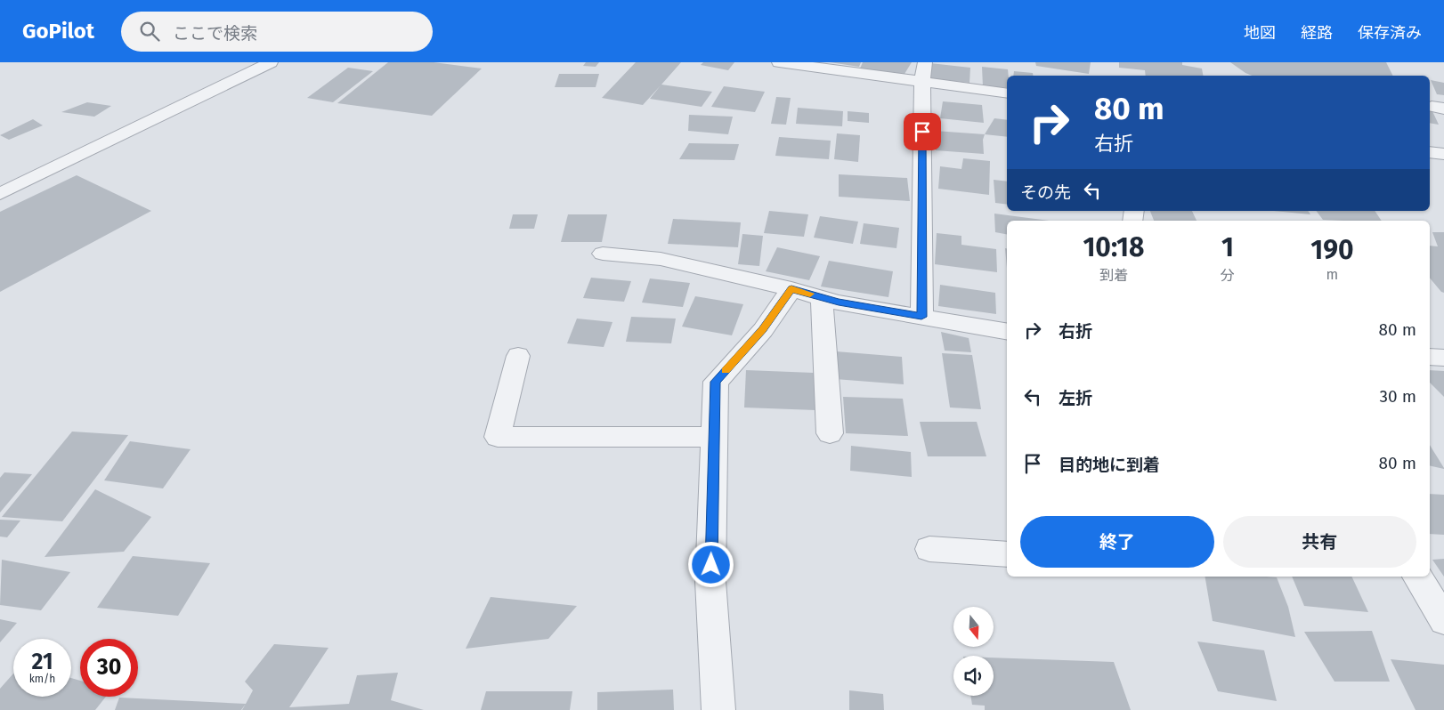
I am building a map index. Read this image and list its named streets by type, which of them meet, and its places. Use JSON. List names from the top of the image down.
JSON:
{
  "north": "bottom",
  "page": {
    "header": "GoPilot",
    "search": "ここで検索",
    "nav": ["地図", "経路", "保存済み"],
    "turn": ["80 m", "右折"],
    "then": "その先",
    "eta": [
      "10:18",
      "到着",
      "1",
      "分",
      "190",
      "m"
    ],
    "list": [
      {
        "name": "右折",
        "value": "80 m"
      },
      {
        "name": "左折",
        "value": "30 m"
      },
      {
        "name": "目的地に到着",
        "value": "80 m"
      }
    ],
    "buttons": ["終了", "共有"],
    "speed": "21 km/h",
    "limit": "30"
  }
}
